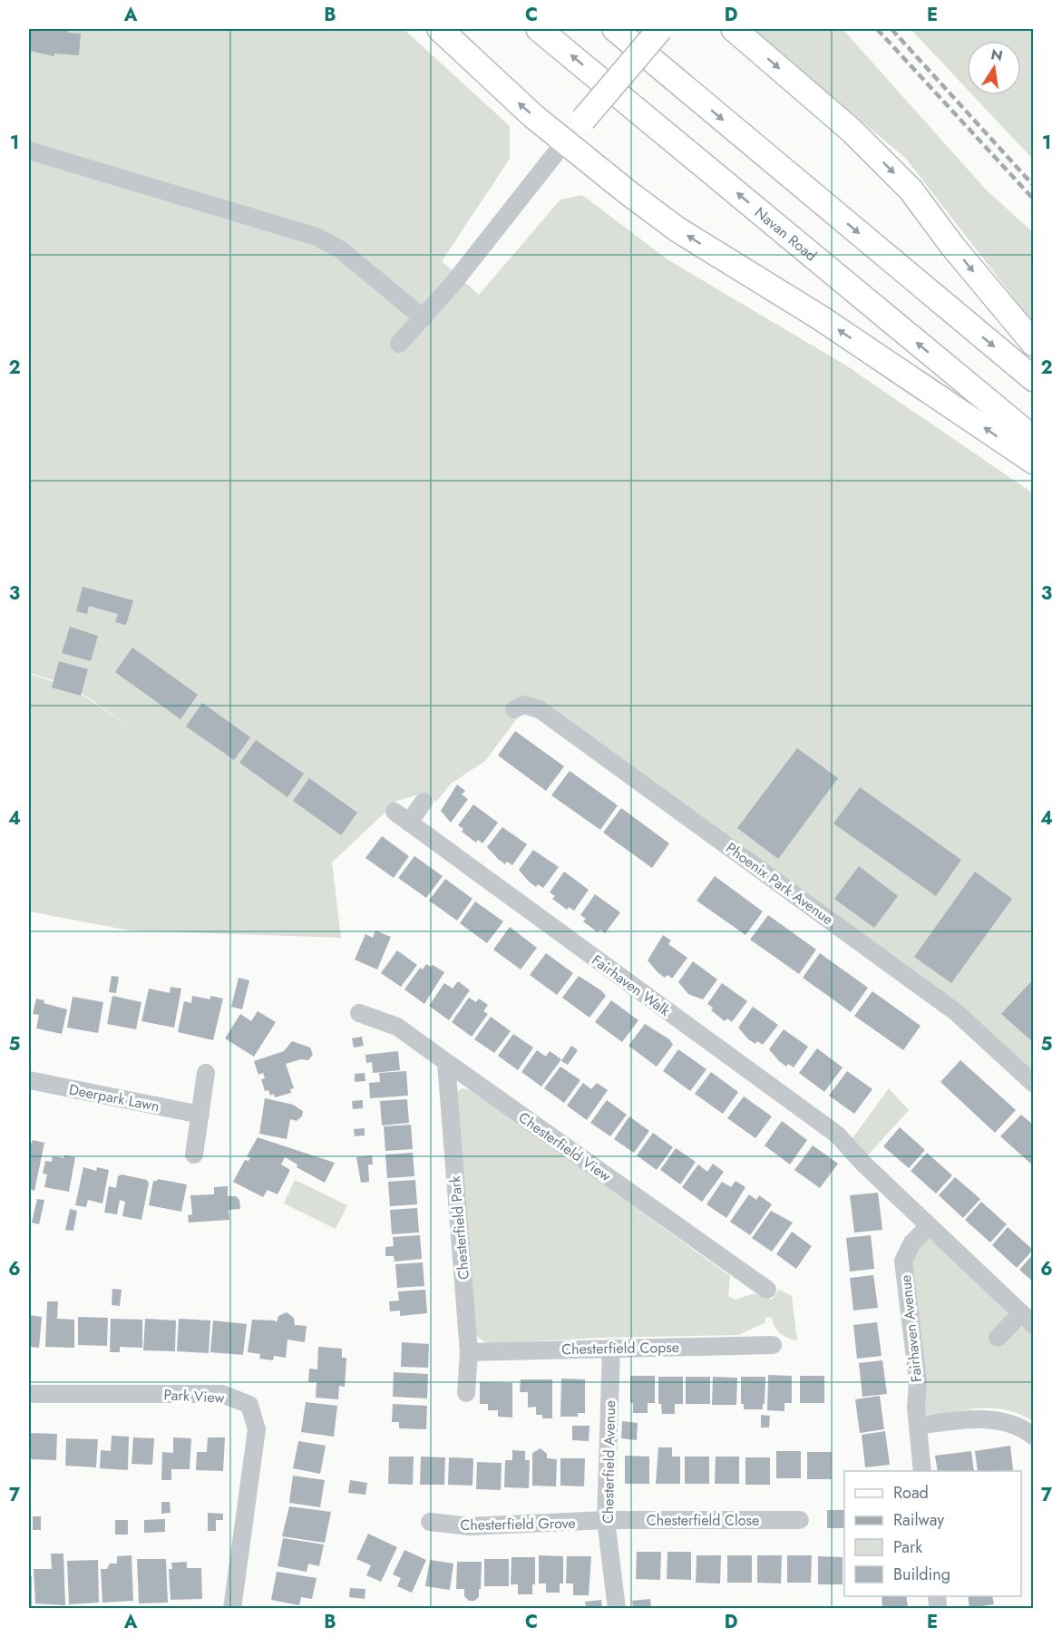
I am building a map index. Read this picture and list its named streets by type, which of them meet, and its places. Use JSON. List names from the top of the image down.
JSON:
{
  "streets": {
    "main road": ["Navan Road"],
    "street": [
      "Phoenix Park Avenue",
      "Fairhaven Walk",
      "Deerpark Lawn",
      "Chesterfield View",
      "Chesterfield Park",
      "Fairhaven Avenue",
      "Chesterfield Copse",
      "Park View",
      "Chesterfield Avenue",
      "Chesterfield Close",
      "Chesterfield Grove"
    ]
  },
  "crossings": [
    ["Fairhaven Walk", "Fairhaven Avenue"],
    ["Chesterfield View", "Chesterfield Park"],
    ["Chesterfield Park", "Chesterfield Copse"],
    ["Chesterfield Copse", "Chesterfield Avenue"],
    ["Chesterfield Avenue", "Chesterfield Close"],
    ["Chesterfield Avenue", "Chesterfield Grove"],
    ["Chesterfield Close", "Chesterfield Grove"]
  ],
  "legend": [
    "Road",
    "Railway",
    "Park",
    "Building"
  ],
  "north": "top",
  "grid": {
    "columns": [
      "A",
      "B",
      "C",
      "D",
      "E"
    ],
    "rows": [
      "1",
      "2",
      "3",
      "4",
      "5",
      "6",
      "7"
    ]
  }
}
